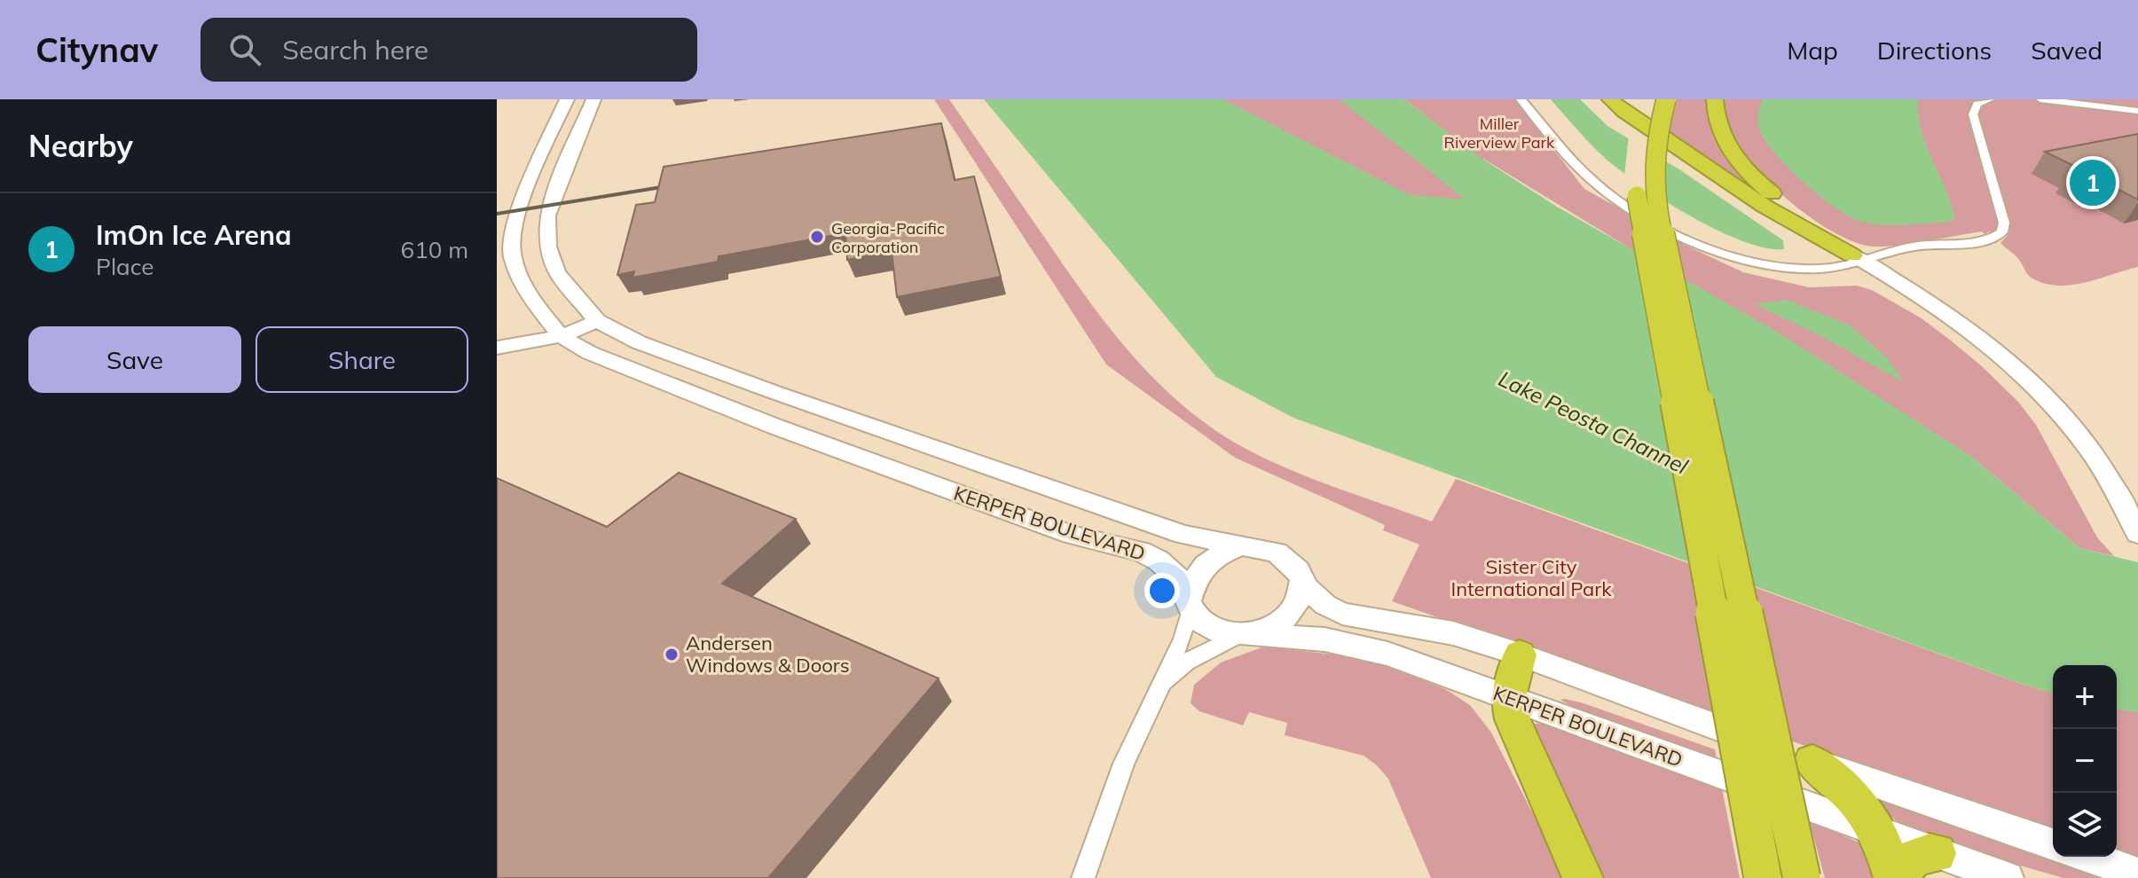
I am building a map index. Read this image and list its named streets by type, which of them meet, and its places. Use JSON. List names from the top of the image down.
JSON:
{
  "streets": {
    "main road": ["KERPER BOULEVARD"]
  },
  "water": ["Lake Peosta Channel"],
  "parks": ["Miller Riverview Park", "Sister City International Park"],
  "places": ["Georgia-Pacific Corporation", "Andersen Windows & Doors"],
  "page": {
    "header": "Citynav",
    "search": "Search here",
    "nav": ["Map", "Directions", "Saved"],
    "heading": "Nearby",
    "pins": "1",
    "list": [
      {
        "mark": "1",
        "name": "ImOn Ice Arena",
        "note": "Place",
        "value": "610 m"
      }
    ],
    "buttons": ["Save", "Share"],
    "map_buttons": ["+", "−"]
  }
}
